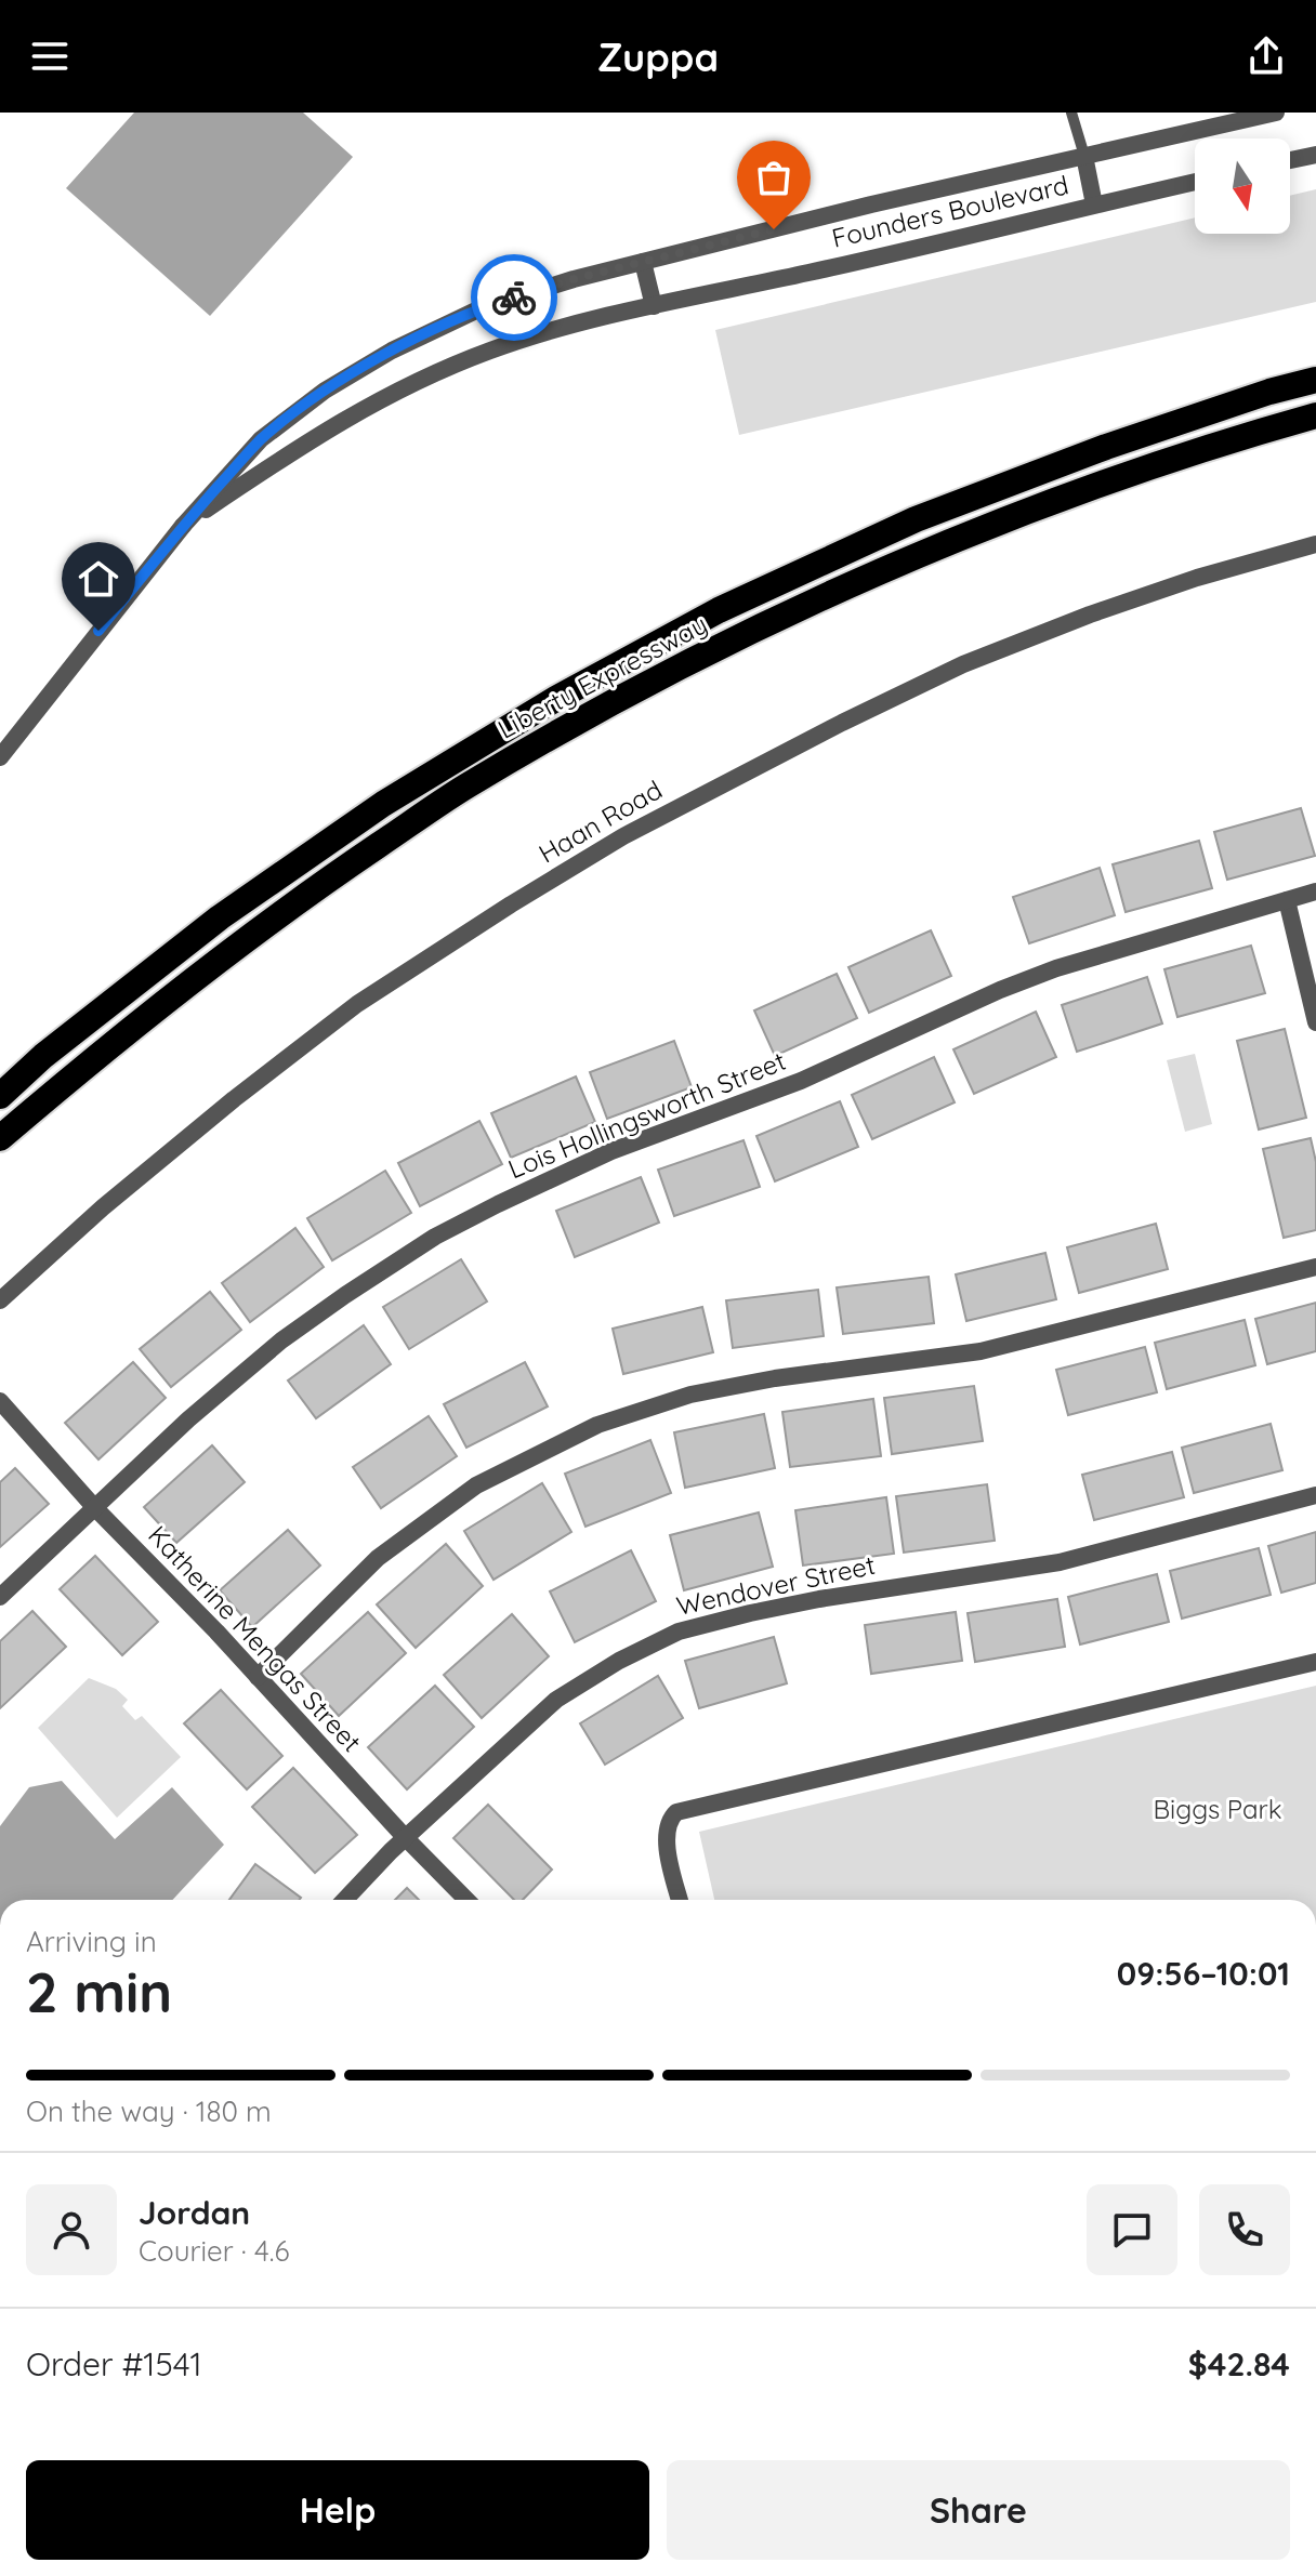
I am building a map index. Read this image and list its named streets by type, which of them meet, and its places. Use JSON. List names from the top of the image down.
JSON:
{
  "streets": {
    "highway": ["Liberty Expressway"],
    "street": [
      "Founders Boulevard",
      "Haan Road",
      "Lois Hollingsworth Street",
      "Wendover Street",
      "Katherine Mengas Street"
    ]
  },
  "crossings": [
    ["Lois Hollingsworth Street", "Katherine Mengas Street"],
    ["Wendover Street", "Katherine Mengas Street"]
  ],
  "parks": ["Biggs Park"],
  "north": "bottom",
  "page": {
    "header": "Zuppa",
    "heading": ["2 min", "Arriving in", "09:56–10:01"],
    "panel": [
      "Jordan",
      "Courier · 4.6",
      "Order #1541",
      "$42.84"
    ],
    "bar": "On the way · 180 m",
    "buttons": ["Help", "Share"]
  }
}
